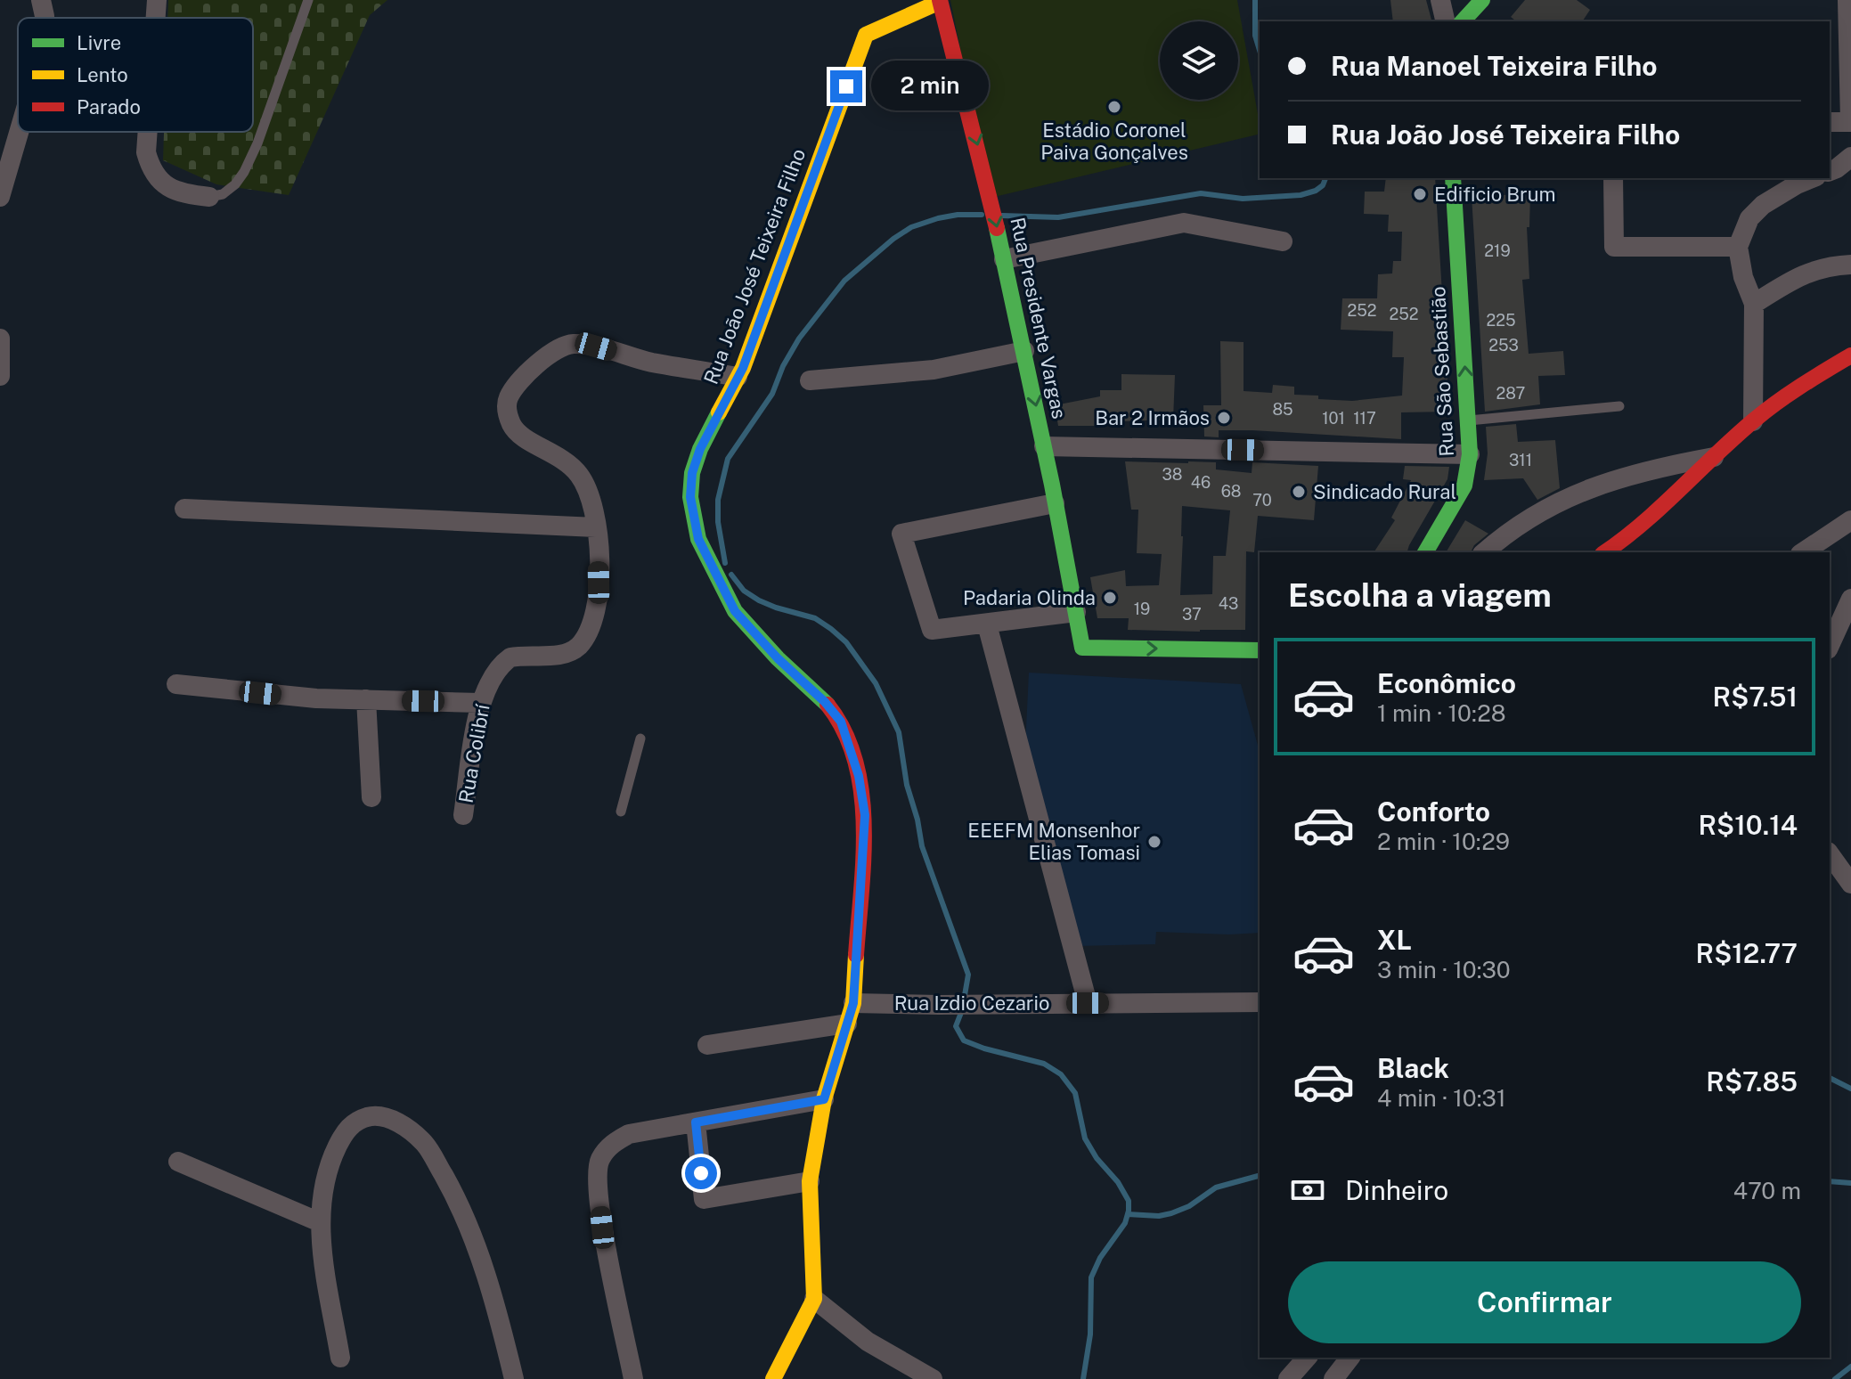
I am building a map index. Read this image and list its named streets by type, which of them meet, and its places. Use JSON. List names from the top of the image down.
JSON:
{
  "streets": {
    "main road": ["Rua João José Teixeira Filho", "Rua Presidente Vargas", "Rua São Sebastião"],
    "street": ["Rua Colibrí", "Rua Izdio Cezario"]
  },
  "crossings": [
    ["Rua João José Teixeira Filho", "Rua Presidente Vargas"],
    ["Rua João José Teixeira Filho", "Rua Izdio Cezario"]
  ],
  "one_way": ["Rua Presidente Vargas", "Rua São Sebastião"],
  "places": [
    "Estádio Coronel Paiva Gonçalves",
    "Edificio Brum",
    "Bar 2 Irmãos",
    "Sindicado Rural",
    "Padaria Olinda",
    "EEEFM Monsenhor Elias Tomasi"
  ],
  "house_numbers": [
    "219",
    "252",
    "252",
    "225",
    "253",
    "287",
    "85",
    "101",
    "117",
    "311",
    "38",
    "46",
    "68",
    "70",
    "43",
    "19",
    "37"
  ],
  "legend": ["Livre", "Lento", "Parado"],
  "page": {
    "banner": ["Rua Manoel Teixeira Filho", "Rua João José Teixeira Filho"],
    "bubble": "2 min",
    "heading": "Escolha a viagem",
    "list": [
      {
        "name": "Econômico",
        "note": "1 min · 10:28",
        "value": "R$7.51"
      },
      {
        "name": "Conforto",
        "note": "2 min · 10:29",
        "value": "R$10.14"
      },
      {
        "name": "XL",
        "note": "3 min · 10:30",
        "value": "R$12.77"
      },
      {
        "name": "Black",
        "note": "4 min · 10:31",
        "value": "R$7.85"
      }
    ],
    "pay": ["Dinheiro", "470 m"],
    "buttons": "Confirmar"
  }
}
